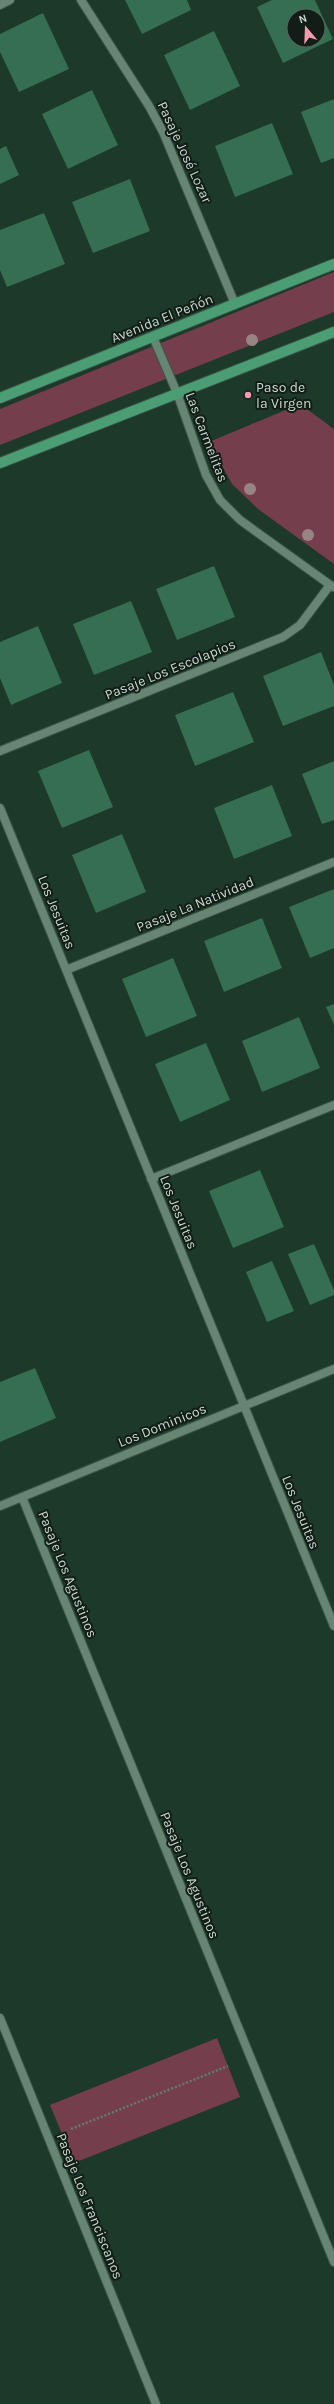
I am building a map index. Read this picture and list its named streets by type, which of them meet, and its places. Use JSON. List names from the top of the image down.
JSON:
{
  "streets": {
    "main road": ["Avenida El Peñón"],
    "street": [
      "Pasaje José Lozar",
      "Las Carmelitas",
      "Pasaje Los Escolapios",
      "Pasaje La Natividad",
      "Los Jesuitas",
      "Los Dominicos",
      "Pasaje Los Agustinos",
      "Pasaje Los Franciscanos"
    ]
  },
  "crossings": [
    ["Pasaje José Lozar", "Avenida El Peñón"],
    ["Avenida El Peñón", "Las Carmelitas"],
    ["Las Carmelitas", "Pasaje Los Escolapios"],
    ["Pasaje La Natividad", "Los Jesuitas"],
    ["Los Jesuitas", "Los Dominicos"],
    ["Los Dominicos", "Pasaje Los Agustinos"]
  ],
  "places": ["Paso de la Virgen"],
  "north": "top"
}
